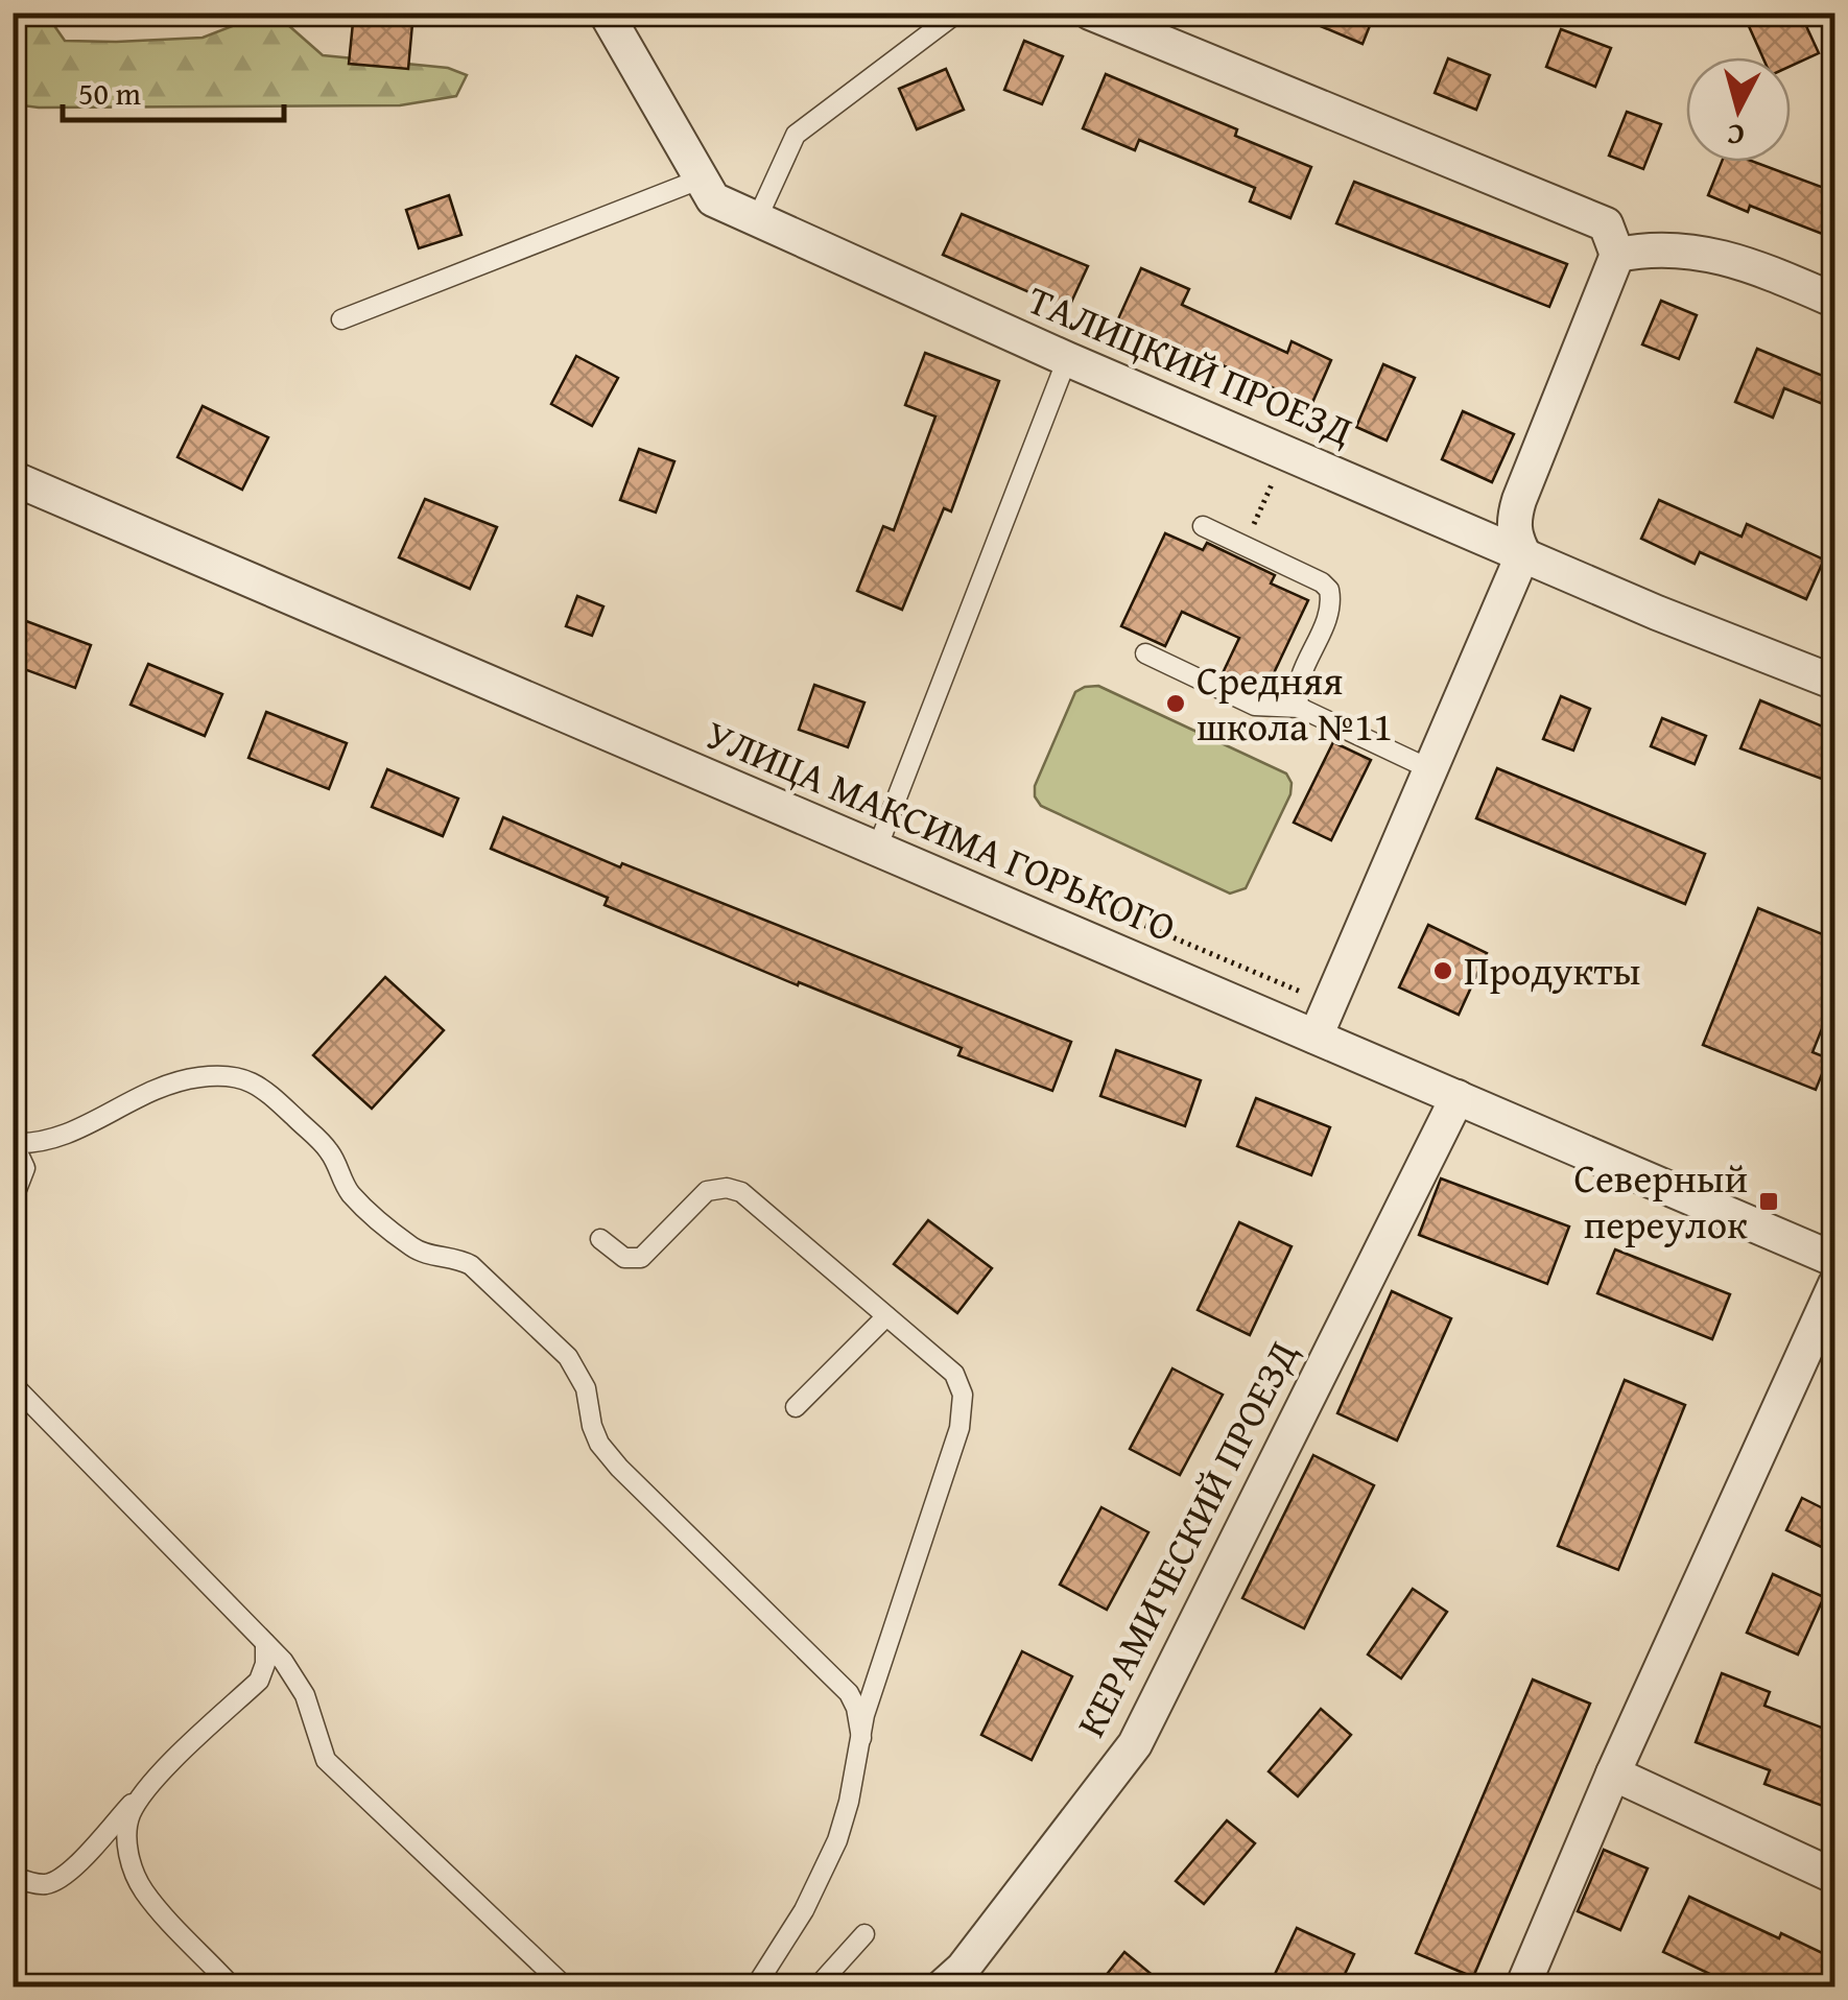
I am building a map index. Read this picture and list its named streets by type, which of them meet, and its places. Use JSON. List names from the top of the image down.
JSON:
{
  "streets": {
    "street": ["ТАЛИЦКИЙ ПРОЕЗД", "УЛИЦА МАКСИМА ГОРЬКОГО", "КЕРАМИЧЕСКИЙ ПРОЕЗД"]
  },
  "crossings": [
    ["УЛИЦА МАКСИМА ГОРЬКОГО", "КЕРАМИЧЕСКИЙ ПРОЕЗД"]
  ],
  "places": {
    "other": ["Средняя школа №11", "Продукты"],
    "transit": ["Северный переулок"]
  },
  "scale_bar": "50 m",
  "north": "bottom"
}
